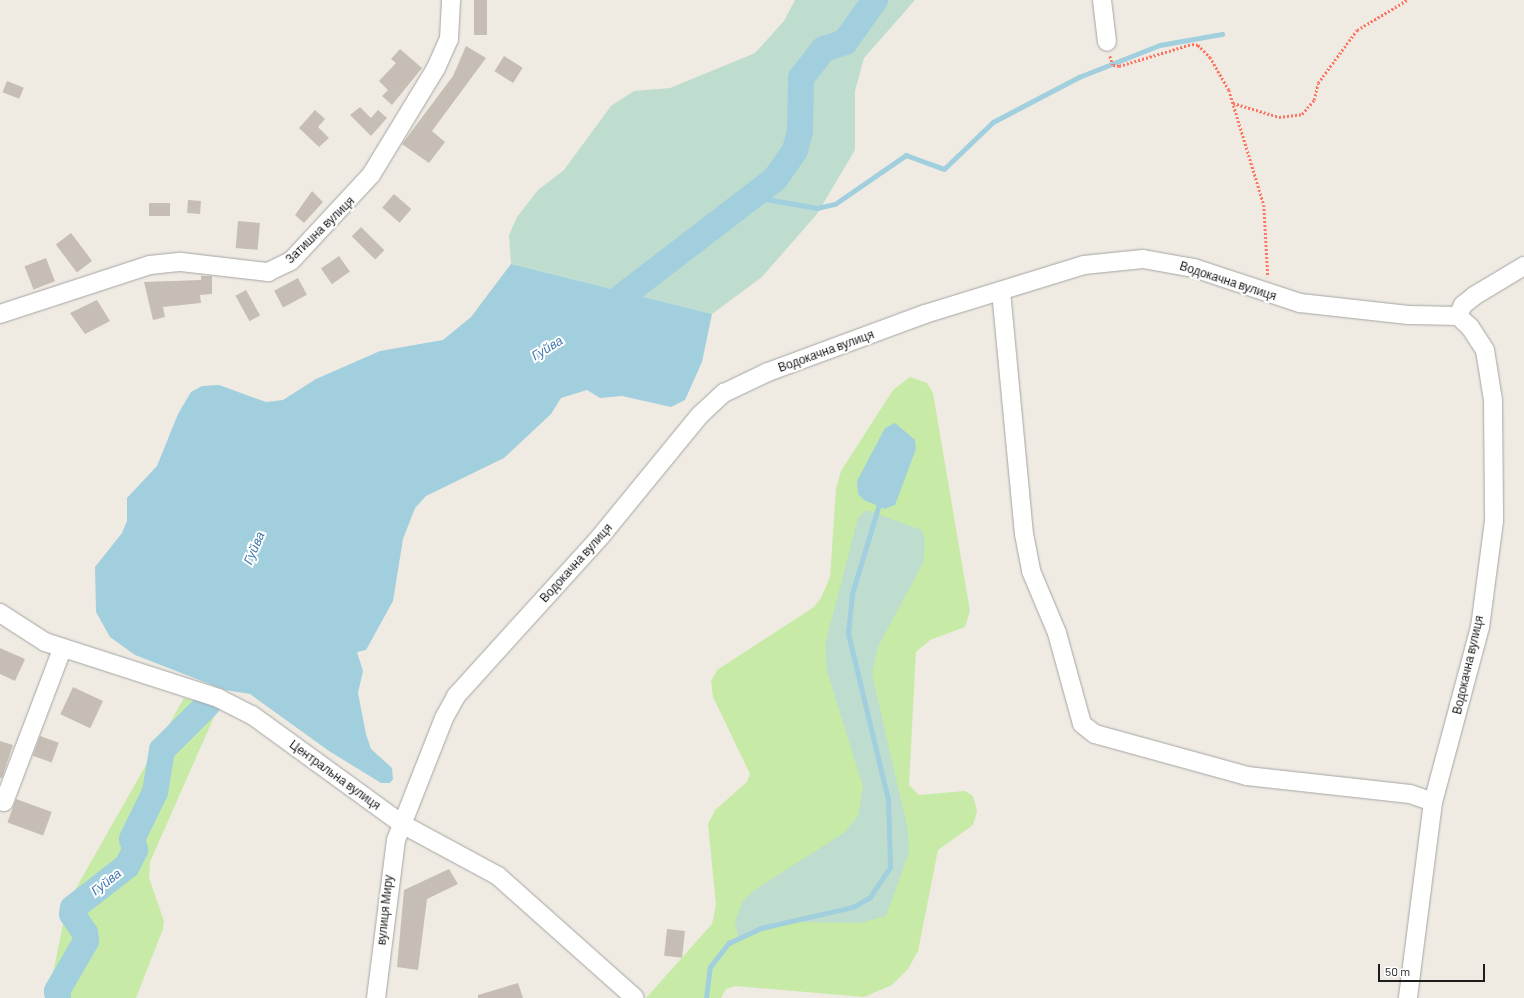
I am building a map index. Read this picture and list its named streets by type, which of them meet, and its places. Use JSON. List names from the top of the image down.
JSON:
{
  "streets": {
    "street": [
      "Затишна вулиця",
      "Водокачна вулиця",
      "Центральна вулиця",
      "вулиця Миру"
    ]
  },
  "crossings": [
    ["Водокачна вулиця", "Центральна вулиця"],
    ["Водокачна вулиця", "вулиця Миру"],
    ["Центральна вулиця", "вулиця Миру"]
  ],
  "water": ["Гуйва"],
  "scale_bar": "50 m"
}
